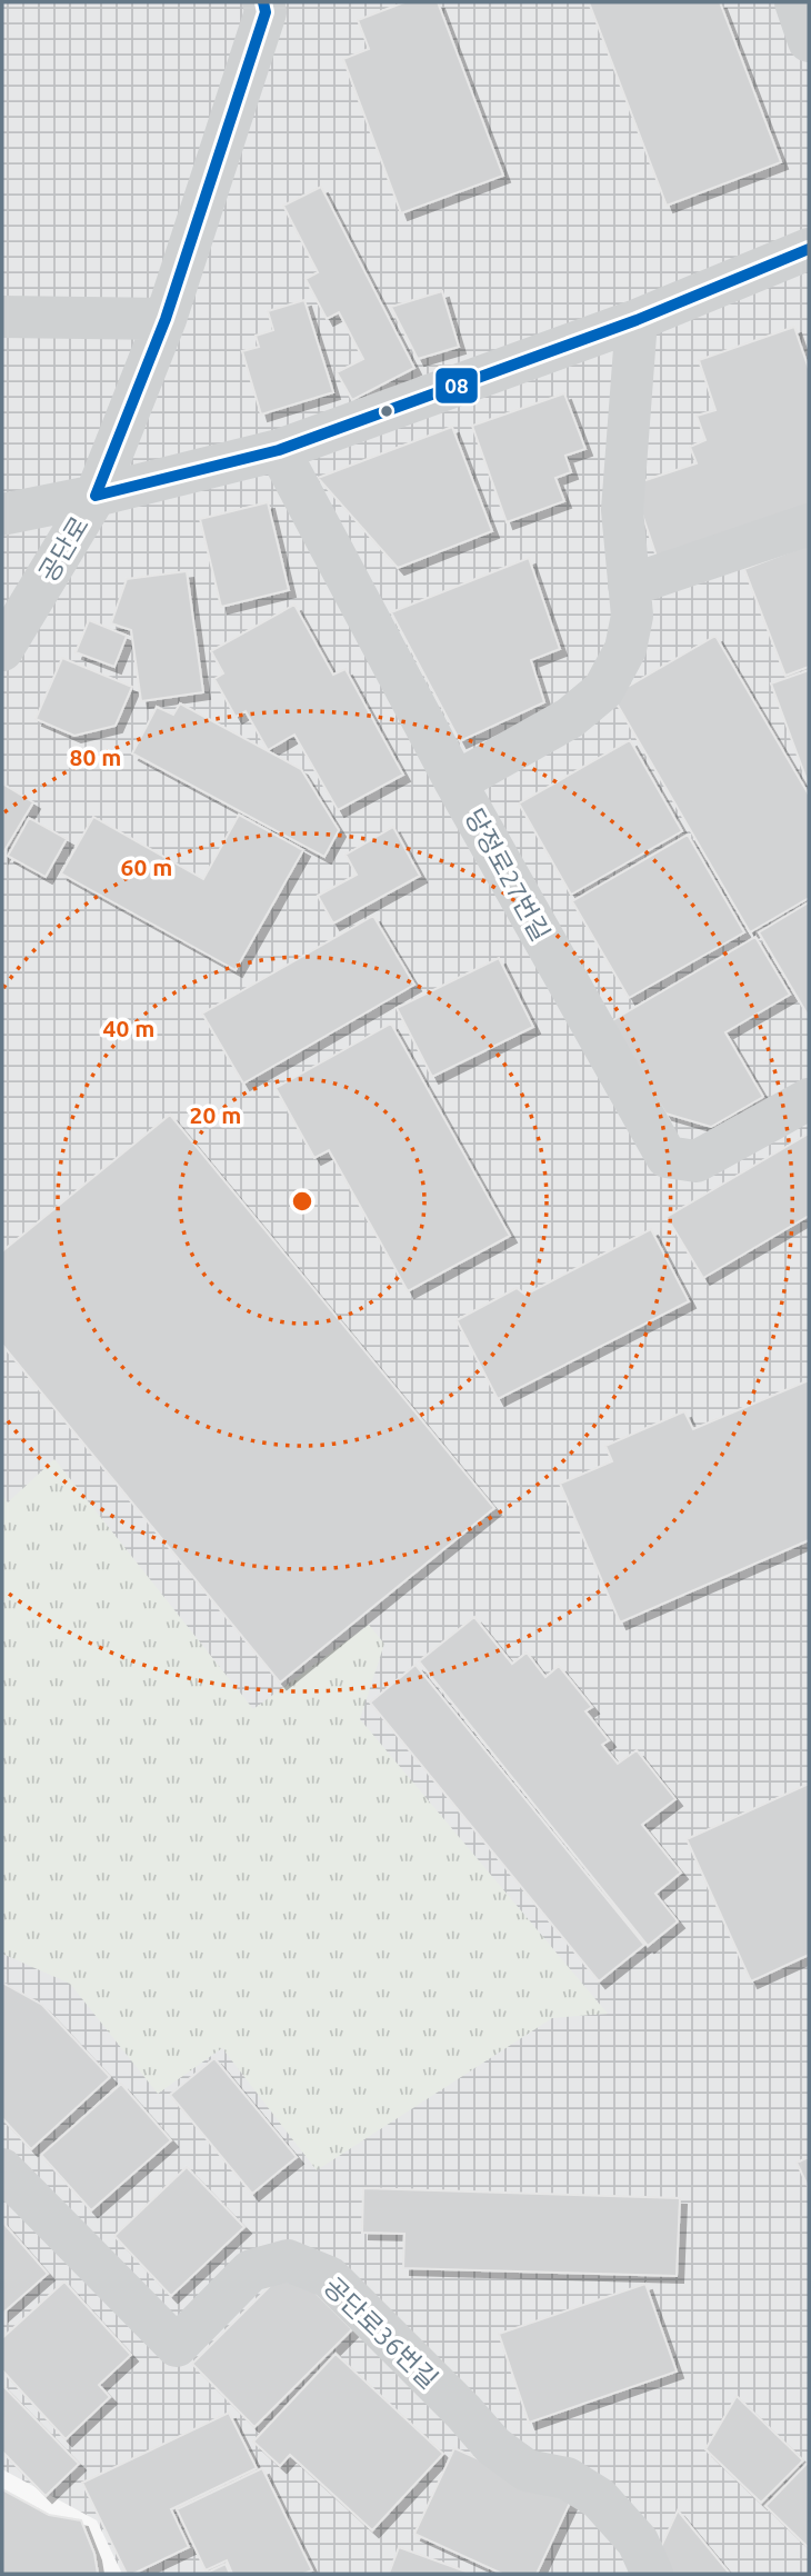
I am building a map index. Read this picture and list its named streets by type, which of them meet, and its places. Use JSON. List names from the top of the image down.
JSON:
{
  "streets": {
    "street": ["공단로", "당정로27번길", "공단로36번길"]
  },
  "lines": ["transit line 08"],
  "rings": [
    "80 m",
    "60 m",
    "40 m",
    "20 m"
  ]
}
